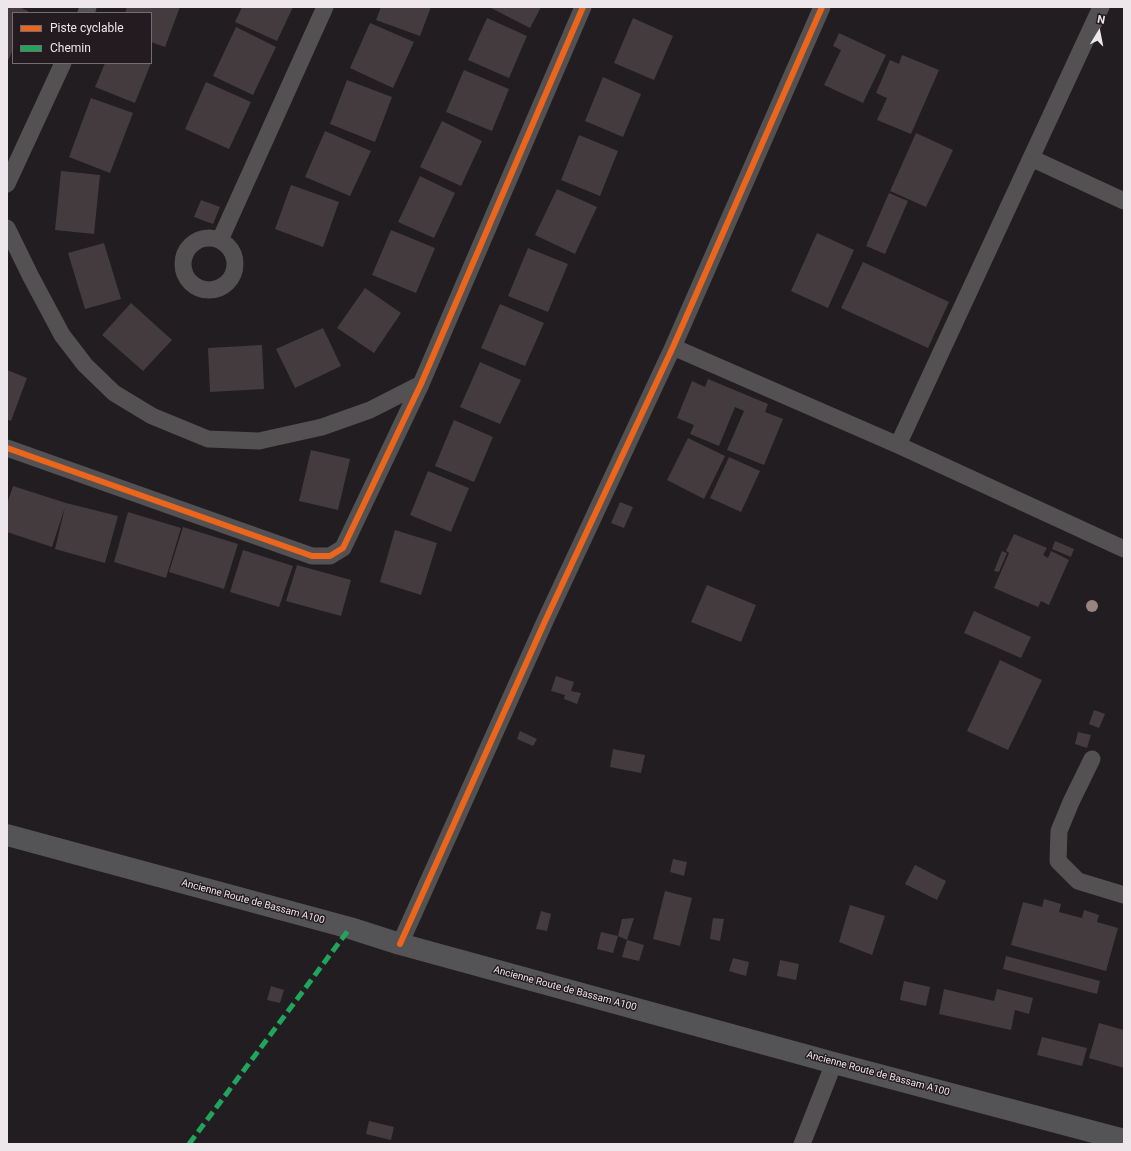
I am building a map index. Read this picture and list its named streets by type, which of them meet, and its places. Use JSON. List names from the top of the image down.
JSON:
{
  "streets": {
    "main road": ["Ancienne Route de Bassam A100"]
  },
  "legend": ["Piste cyclable", "Chemin"],
  "north": "top"
}
